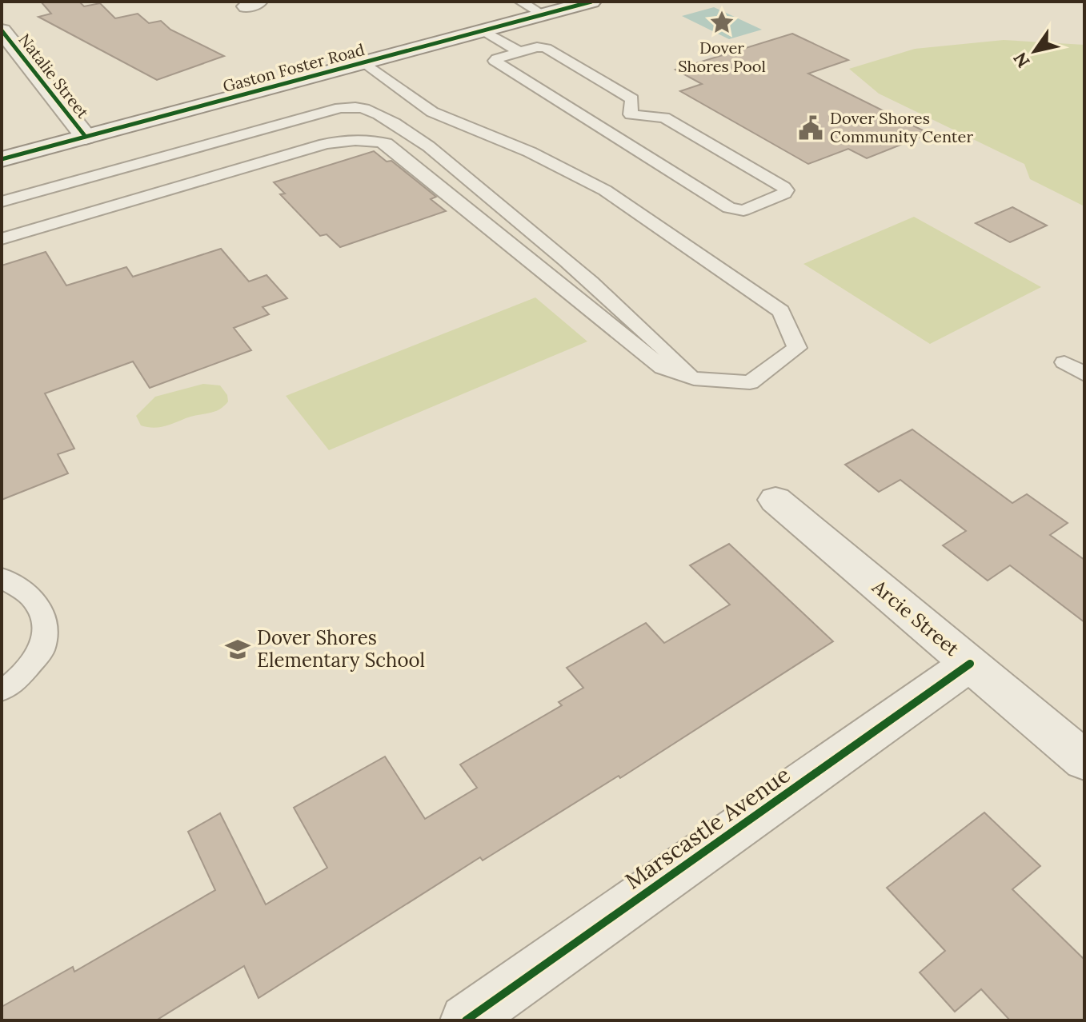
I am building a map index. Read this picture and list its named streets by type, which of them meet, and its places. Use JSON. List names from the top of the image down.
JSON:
{
  "streets": {
    "street": [
      "Gaston Foster Road",
      "Natalie Street",
      "Arcie Street",
      "Marscastle Avenue"
    ]
  },
  "crossings": [
    ["Gaston Foster Road", "Natalie Street"],
    ["Arcie Street", "Marscastle Avenue"]
  ],
  "places": {
    "place": ["Dover Shores Pool"],
    "public building": ["Dover Shores Community Center"],
    "school or university": ["Dover Shores Elementary School"]
  },
  "north": "bottom left"
}
